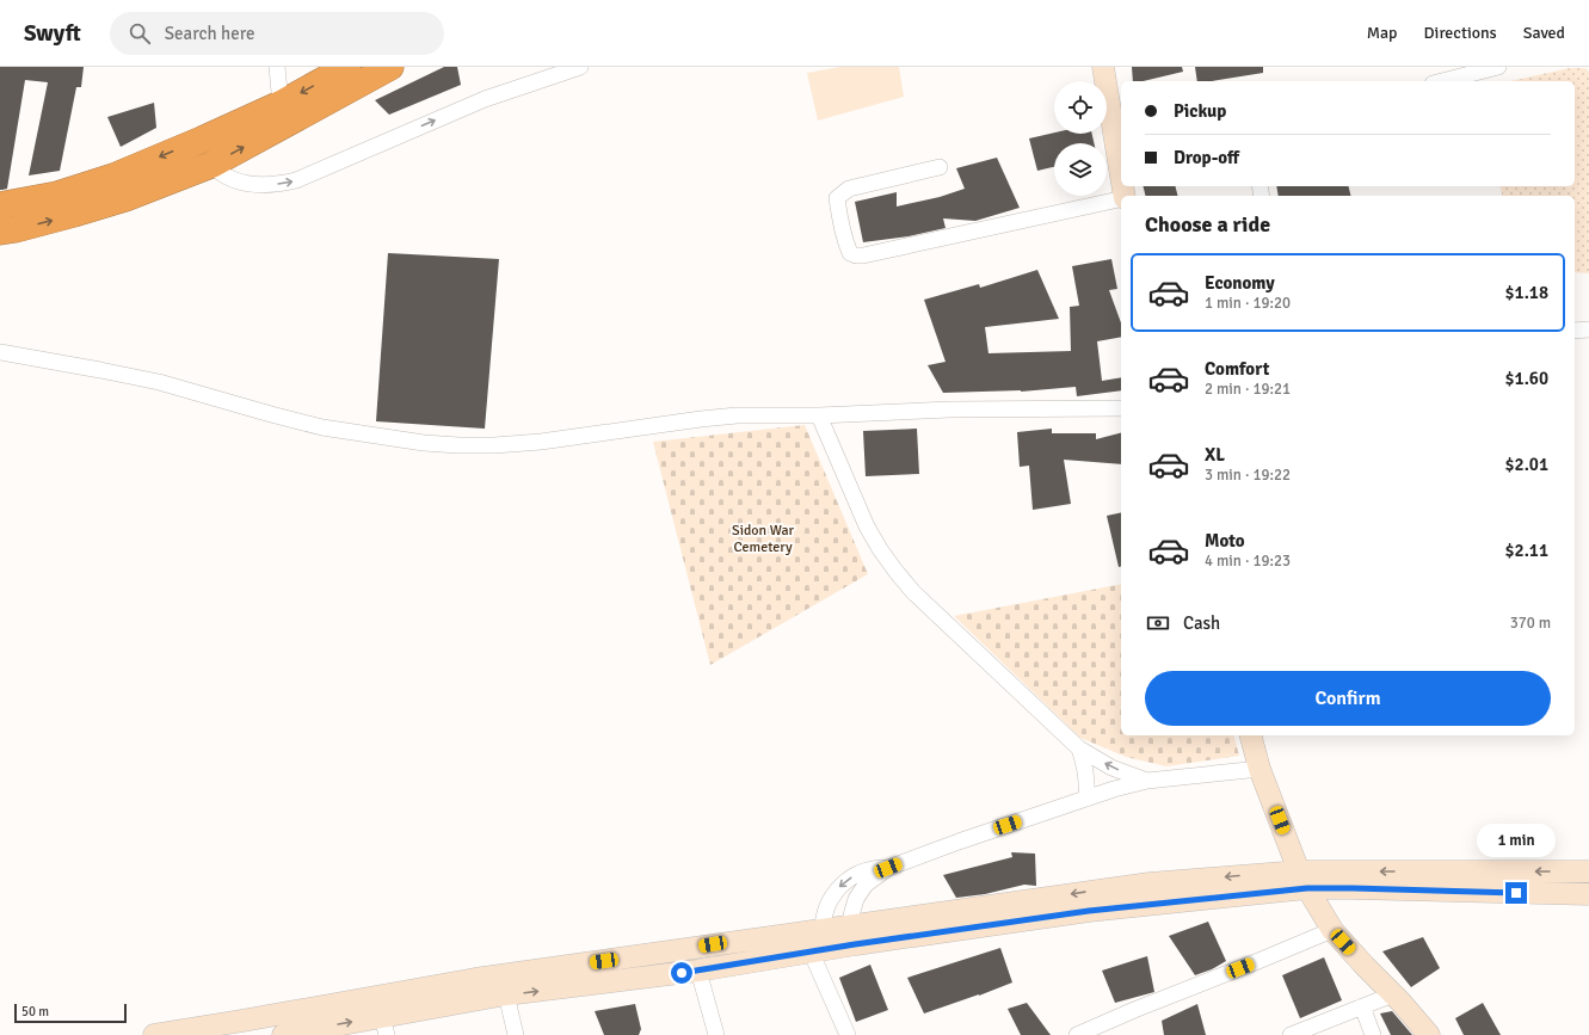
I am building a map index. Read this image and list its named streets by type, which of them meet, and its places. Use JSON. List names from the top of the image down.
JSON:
{
  "parks": ["Sidon War Cemetery"],
  "scale_bar": "50 m",
  "page": {
    "header": "Swyft",
    "search": "Search here",
    "nav": ["Map", "Directions", "Saved"],
    "banner": ["Pickup", "Drop-off"],
    "heading": "Choose a ride",
    "list": [
      {
        "name": "Economy",
        "note": "1 min · 19:20",
        "value": "$1.18"
      },
      {
        "name": "Comfort",
        "note": "2 min · 19:21",
        "value": "$1.60"
      },
      {
        "name": "XL",
        "note": "3 min · 19:22",
        "value": "$2.01"
      },
      {
        "name": "Moto",
        "note": "4 min · 19:23",
        "value": "$2.11"
      }
    ],
    "pay": ["Cash", "370 m"],
    "buttons": "Confirm",
    "bubble": "1 min",
    "scale": "50 m"
  }
}
